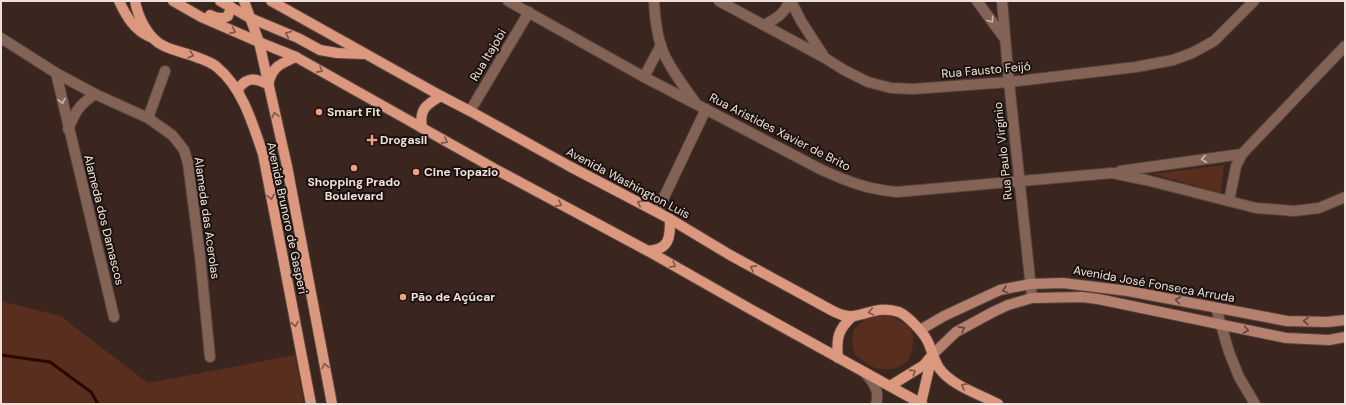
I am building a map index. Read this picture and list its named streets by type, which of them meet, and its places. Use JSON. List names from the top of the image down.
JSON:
{
  "streets": {
    "main road": ["Avenida Washington Luis", "Avenida Brunoro de Gasperi", "Avenida José Fonseca Arruda"],
    "street": [
      "Rua Itajobi",
      "Rua Fausto Feijó",
      "Rua Aristides Xavier de Brito",
      "Rua Paulo Virgínio",
      "Alameda das Acerolas",
      "Alameda dos Damascos"
    ]
  },
  "crossings": [
    ["Rua Itajobi", "Rua Aristides Xavier de Brito"],
    ["Rua Itajobi", "Avenida Washington Luis"],
    ["Rua Fausto Feijó", "Rua Paulo Virgínio"],
    ["Rua Aristides Xavier de Brito", "Rua Paulo Virgínio"],
    ["Rua Paulo Virgínio", "Avenida José Fonseca Arruda"],
    ["Avenida Washington Luis", "Avenida Brunoro de Gasperi"],
    ["Avenida Washington Luis", "Avenida José Fonseca Arruda"],
    ["Alameda das Acerolas", "Alameda dos Damascos"]
  ],
  "places": {
    "other": [
      "Smart Fit",
      "Shopping Prado Boulevard",
      "Cine Topazio",
      "Pão de Açúcar"
    ],
    "health": ["Drogasil"]
  }
}
